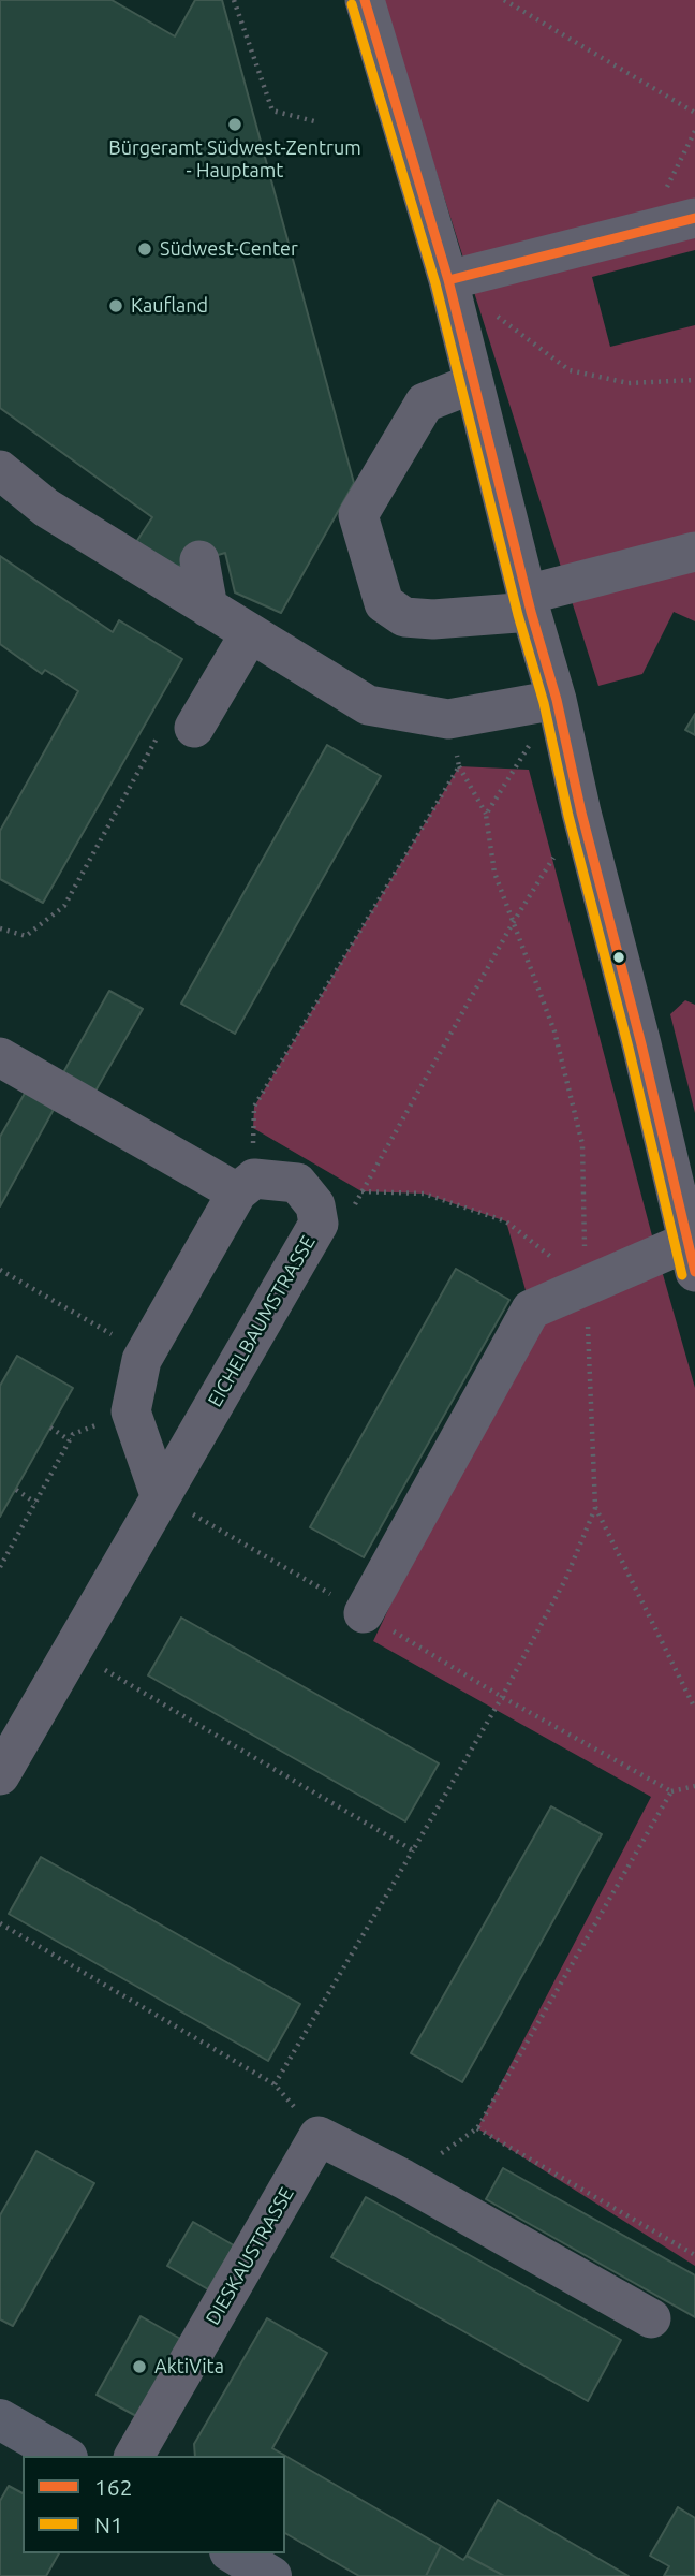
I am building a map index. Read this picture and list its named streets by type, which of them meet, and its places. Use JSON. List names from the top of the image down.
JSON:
{
  "streets": {
    "street": ["EICHELBAUMSTRASSE", "DIESKAUSTRASSE"]
  },
  "places": [
    "Bürgeramt Südwest-Zentrum - Hauptamt",
    "Südwest-Center",
    "Kaufland",
    "AktiVita"
  ],
  "lines": ["transit line 162", "transit line N1"],
  "legend": ["162", "N1"]
}
